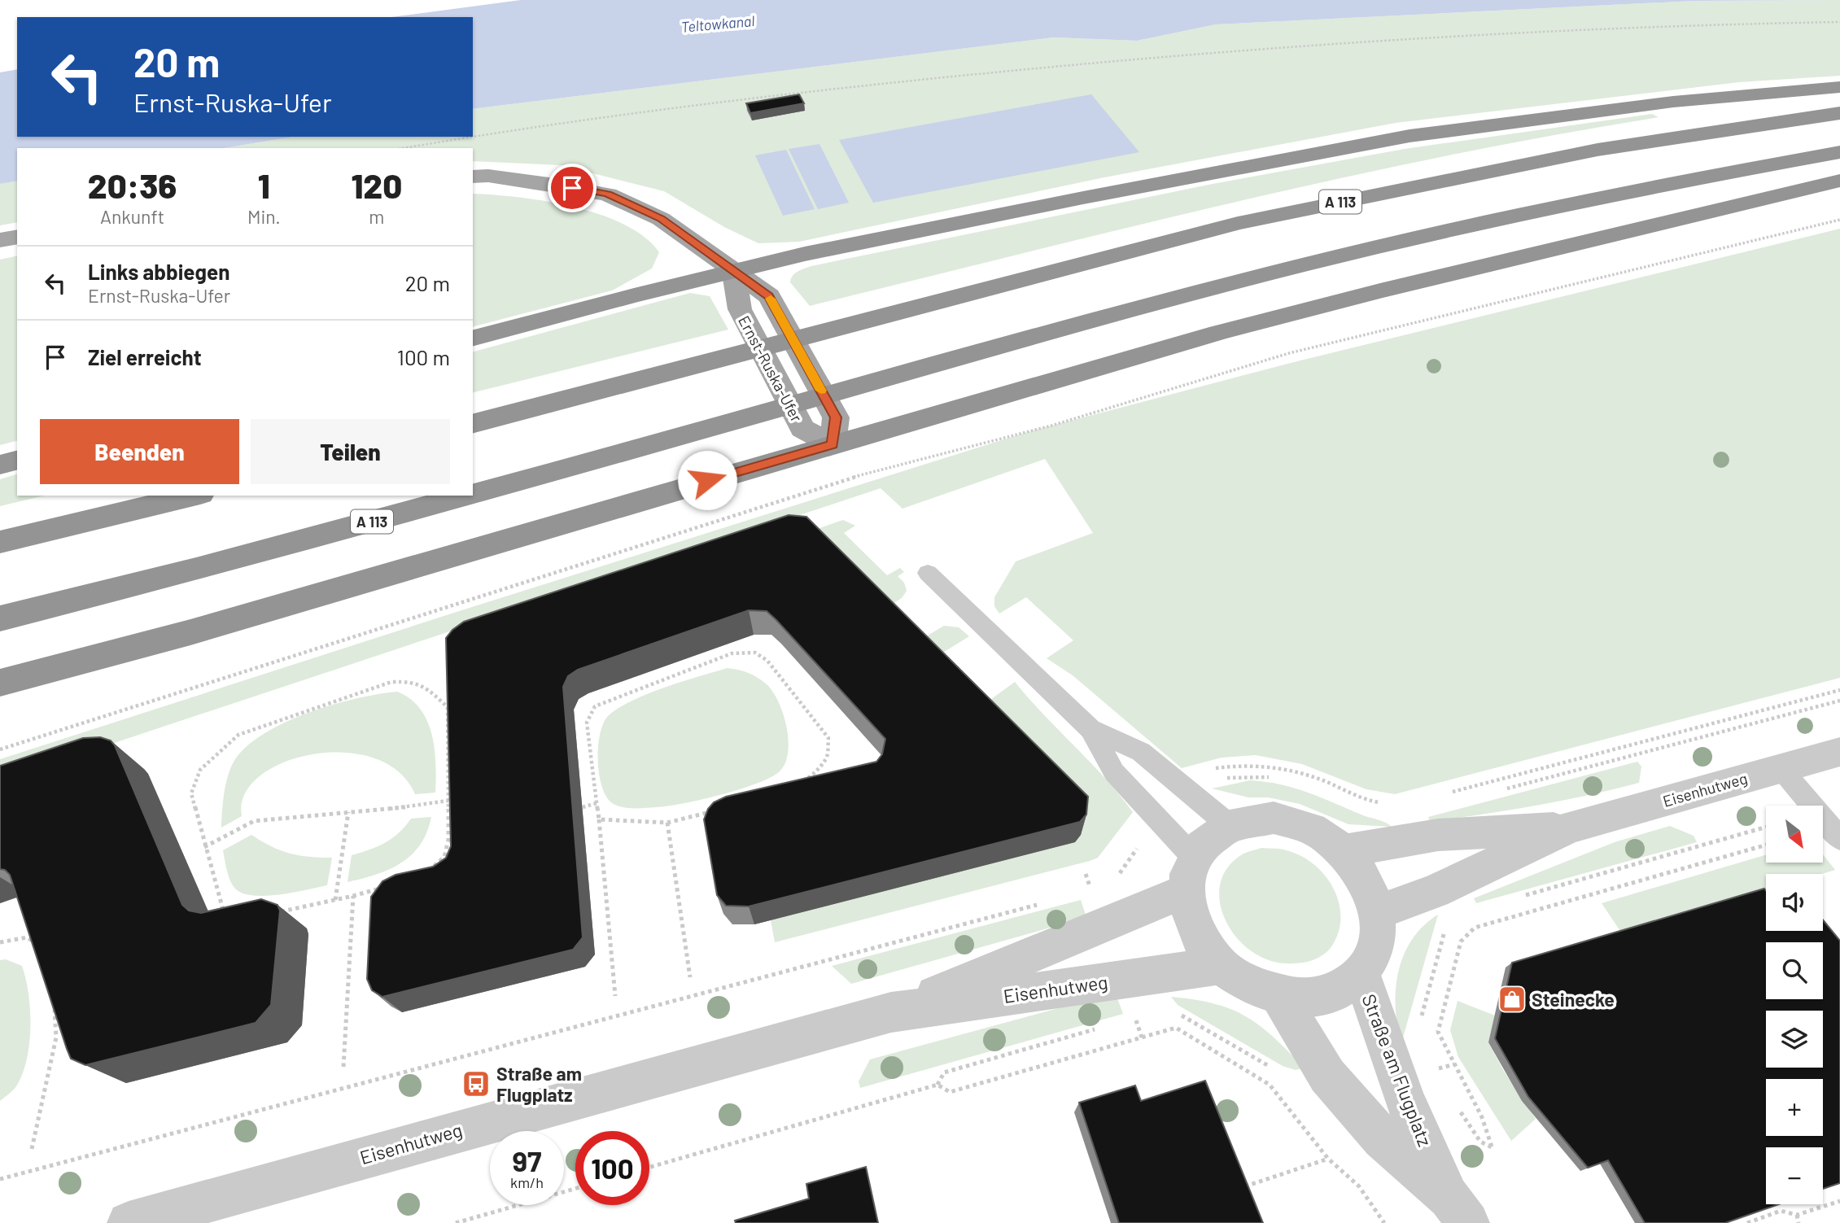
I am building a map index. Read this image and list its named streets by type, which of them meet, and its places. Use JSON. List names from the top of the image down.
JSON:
{
  "streets": {
    "highway": ["A 113"],
    "main road": ["Ernst-Ruska-Ufer"],
    "street": ["Eisenhutweg", "Straße am Flugplatz"]
  },
  "crossings": [
    ["Eisenhutweg", "Straße am Flugplatz"]
  ],
  "water": ["Teltowkanal"],
  "places": {
    "shop": ["Steinecke"],
    "bus stop": ["Straße am Flugplatz"]
  },
  "north": "bottom right",
  "page": {
    "turn": ["20 m", "Ernst-Ruska-Ufer"],
    "eta": [
      "20:36",
      "Ankunft",
      "1",
      "Min.",
      "120",
      "m"
    ],
    "list": [
      {
        "name": "Links abbiegen",
        "note": "Ernst-Ruska-Ufer",
        "value": "20 m"
      },
      {
        "name": "Ziel erreicht",
        "value": "100 m"
      }
    ],
    "buttons": ["Beenden", "Teilen"],
    "map_buttons": ["+", "−"],
    "speed": "97 km/h",
    "limit": "100"
  }
}
